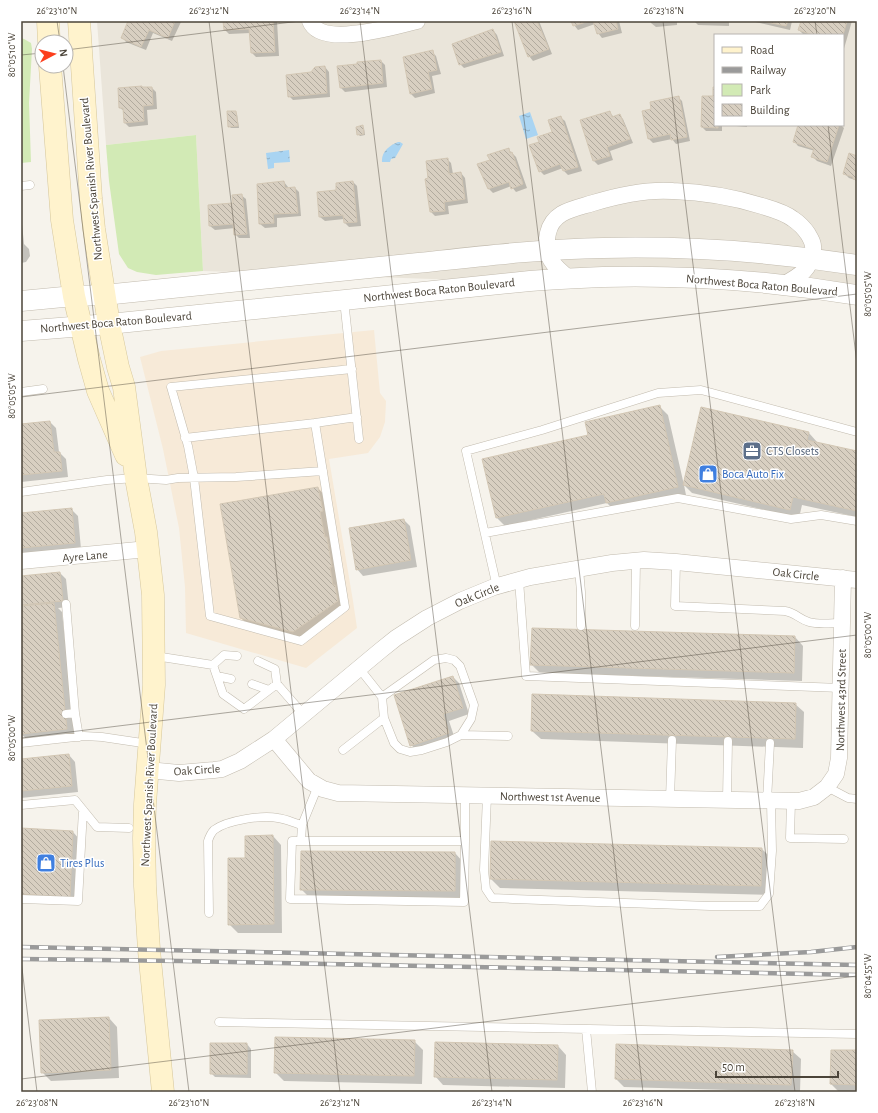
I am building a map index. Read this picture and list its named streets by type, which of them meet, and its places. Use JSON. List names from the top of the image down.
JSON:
{
  "streets": {
    "main road": ["Northwest Spanish River Boulevard"],
    "street": [
      "Northwest Boca Raton Boulevard",
      "Ayre Lane",
      "Oak Circle",
      "Northwest 43rd Street",
      "Northwest 1st Avenue"
    ]
  },
  "crossings": [
    ["Northwest Spanish River Boulevard", "Northwest Boca Raton Boulevard"],
    ["Northwest Spanish River Boulevard", "Ayre Lane"],
    ["Northwest Spanish River Boulevard", "Oak Circle"],
    ["Oak Circle", "Northwest 43rd Street"],
    ["Oak Circle", "Northwest 1st Avenue"],
    ["Northwest 43rd Street", "Northwest 1st Avenue"]
  ],
  "places": {
    "office": ["CTS Closets"],
    "shop": ["Boca Auto Fix", "Tires Plus"]
  },
  "legend": [
    "Road",
    "Railway",
    "Park",
    "Building"
  ],
  "scale_bar": "50 m",
  "north": "right",
  "coordinates": [
    "26°23'10\"N",
    "26°23'12\"N",
    "26°23'14\"N",
    "26°23'16\"N",
    "26°23'18\"N",
    "26°23'20\"N",
    "80°05'10\"W",
    "80°05'05\"W",
    "80°05'00\"W",
    "80°04'55\"W",
    "26°23'08\"N"
  ]
}
